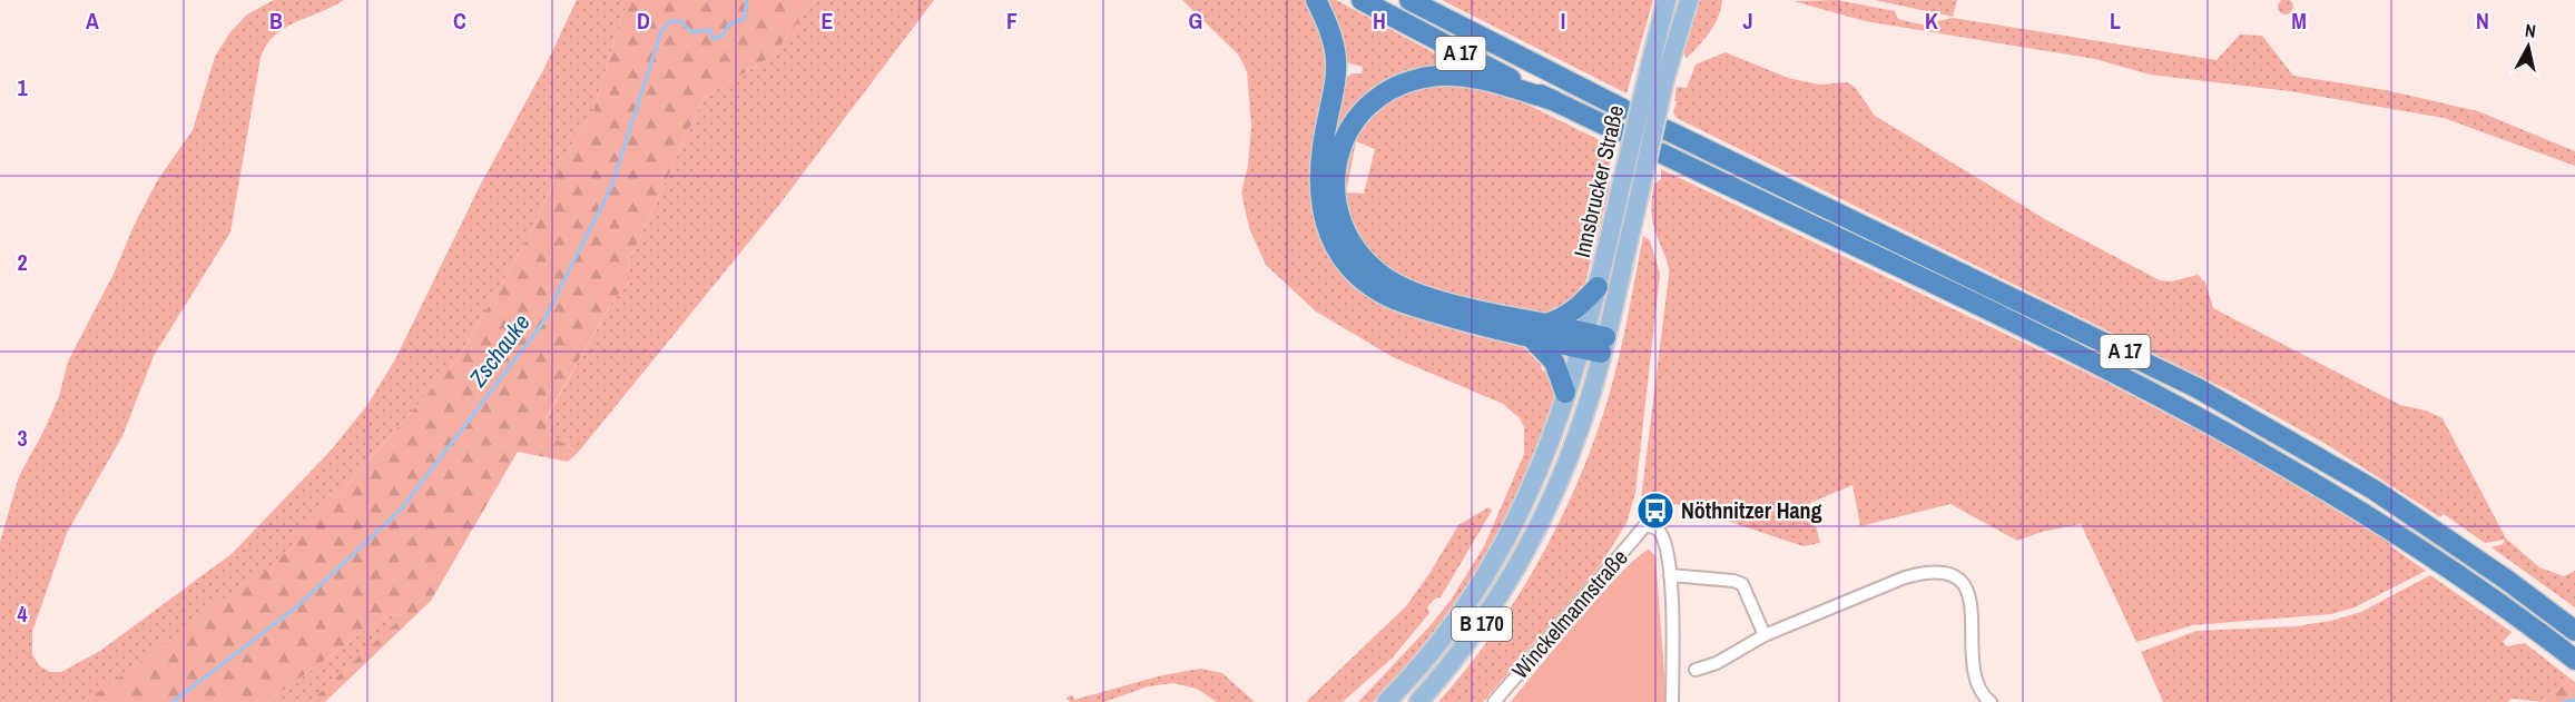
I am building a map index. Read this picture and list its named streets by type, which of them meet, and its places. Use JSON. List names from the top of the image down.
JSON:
{
  "streets": {
    "highway": ["A 17"],
    "main road": ["Innsbrucker Straße", "B 170"],
    "street": ["Winckelmannstraße"]
  },
  "crossings": [
    ["Innsbrucker Straße", "B 170"]
  ],
  "water": ["Zschauke"],
  "places": {
    "bus stop": ["Nöthnitzer Hang"]
  },
  "north": "top",
  "grid": {
    "columns": [
      "A",
      "B",
      "C",
      "D",
      "E",
      "F",
      "G",
      "H",
      "I",
      "J",
      "K",
      "L",
      "M",
      "N"
    ],
    "rows": [
      "1",
      "2",
      "3",
      "4"
    ]
  }
}
